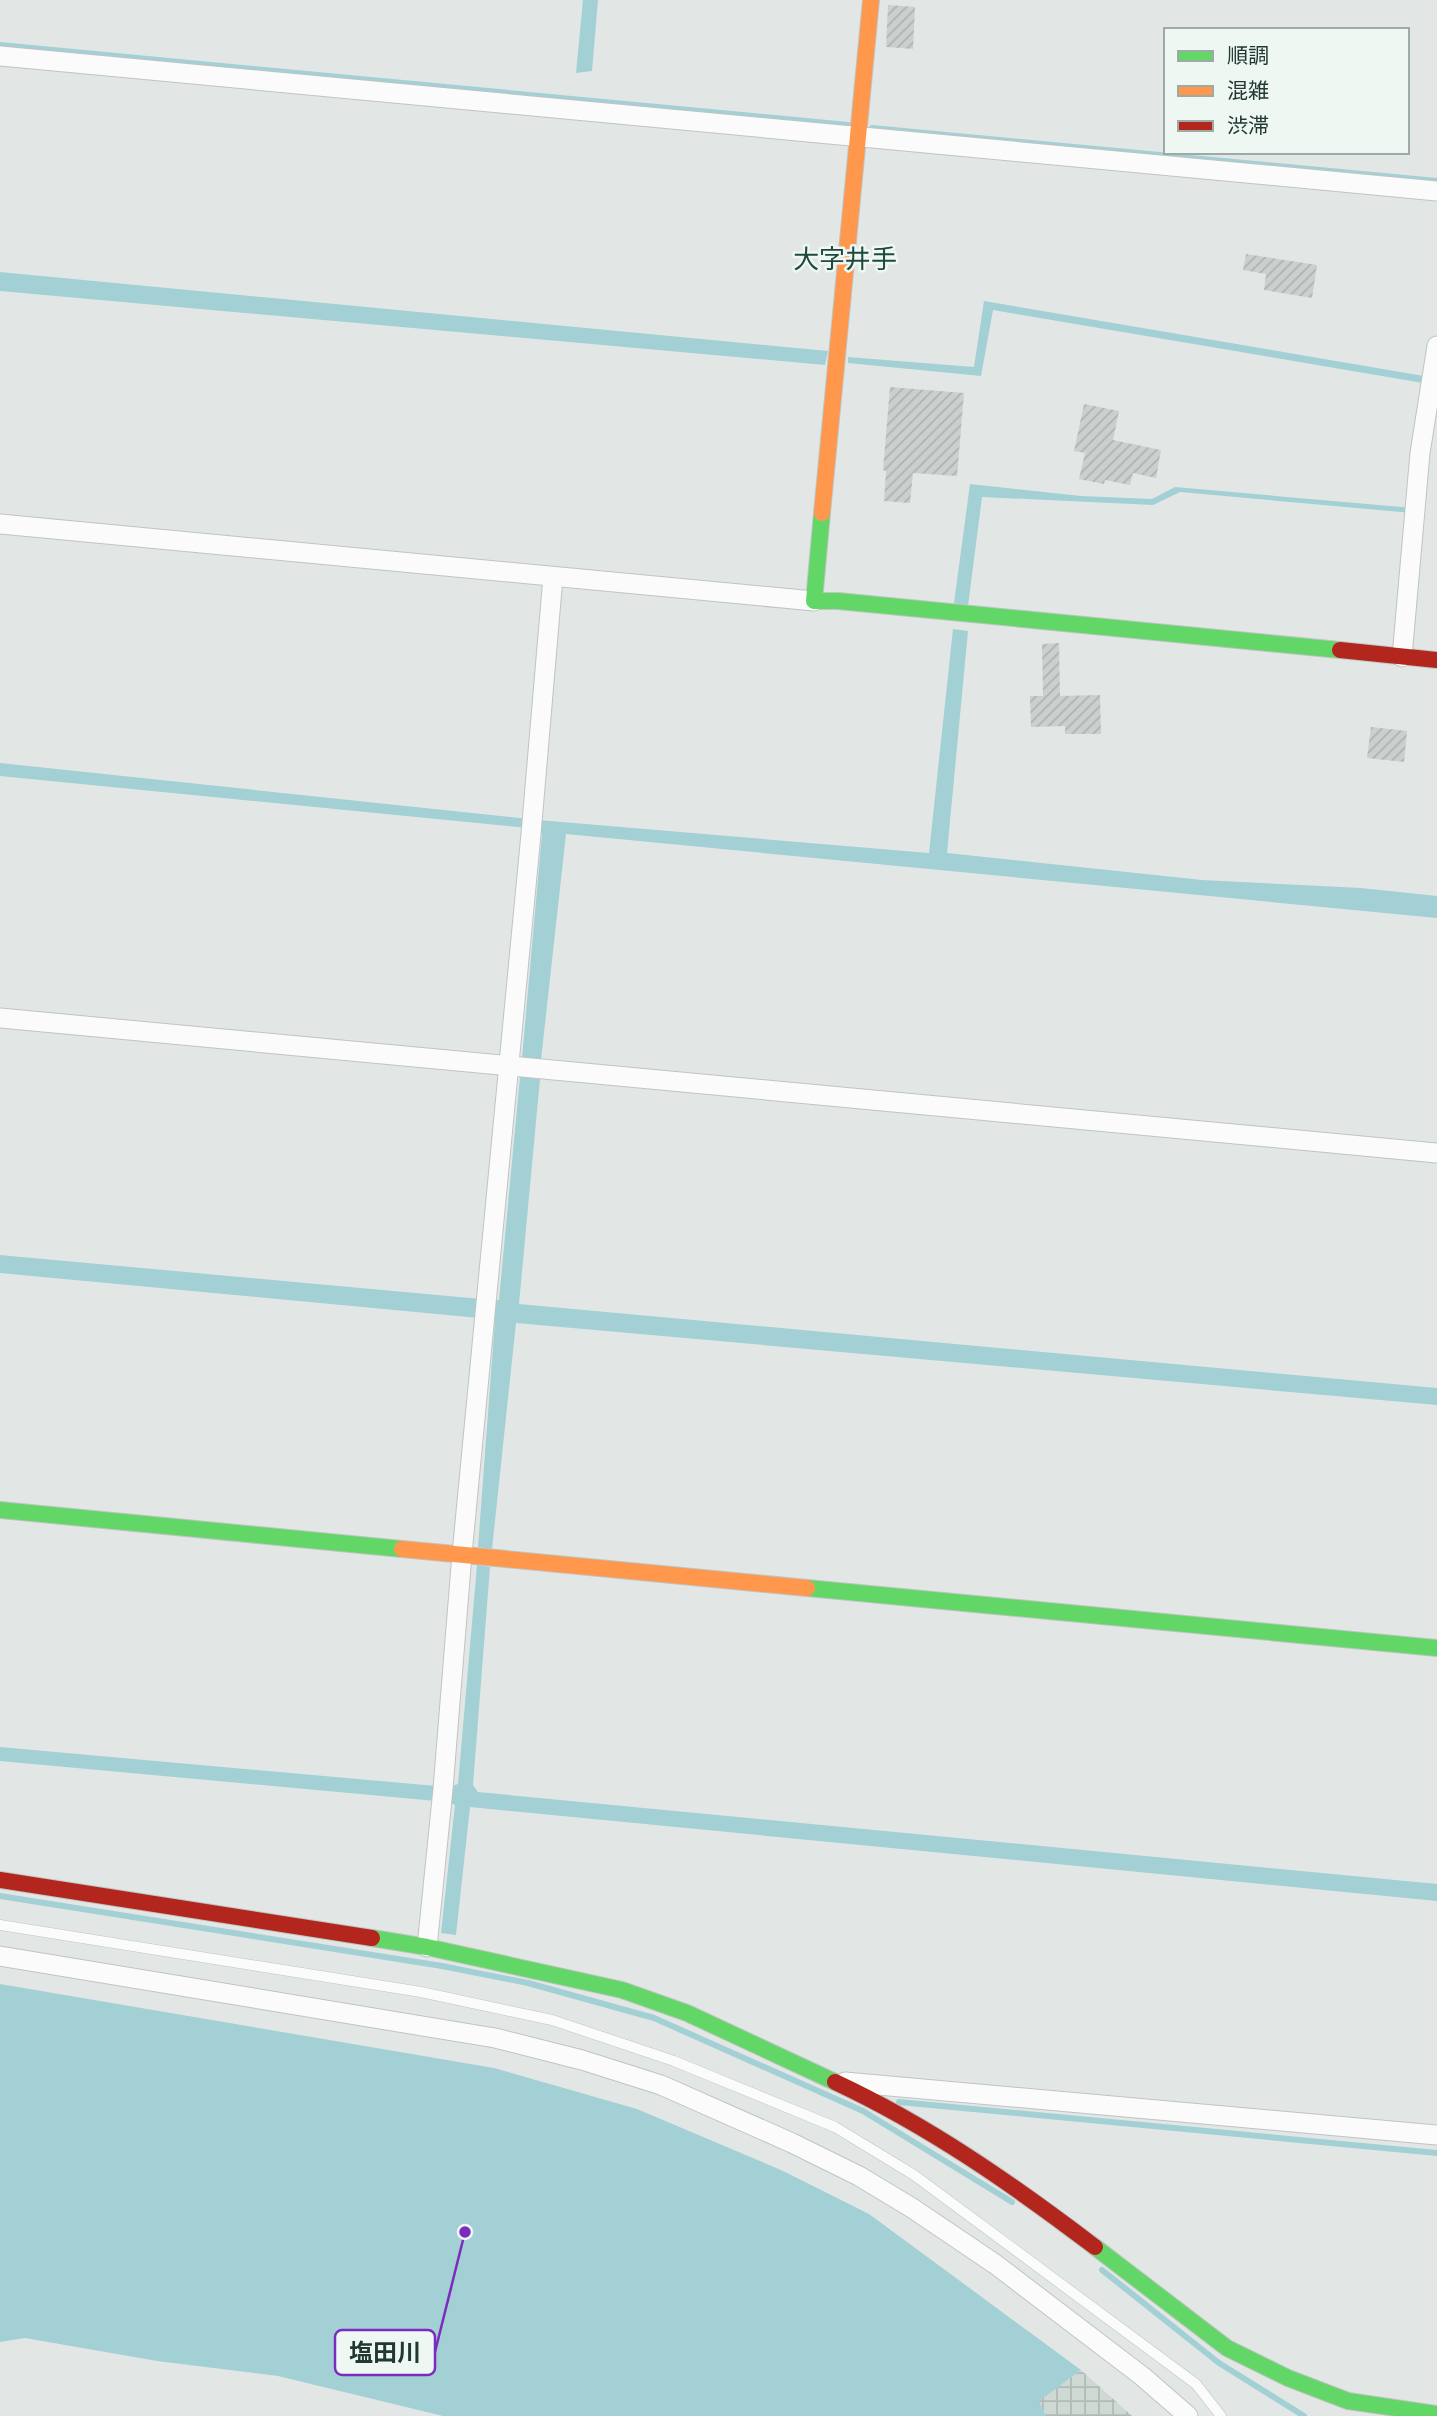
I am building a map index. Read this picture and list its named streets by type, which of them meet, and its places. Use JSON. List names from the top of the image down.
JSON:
{
  "districts": ["大字井手"],
  "places": ["塩田川"],
  "legend": ["順調", "混雑", "渋滞"]
}
